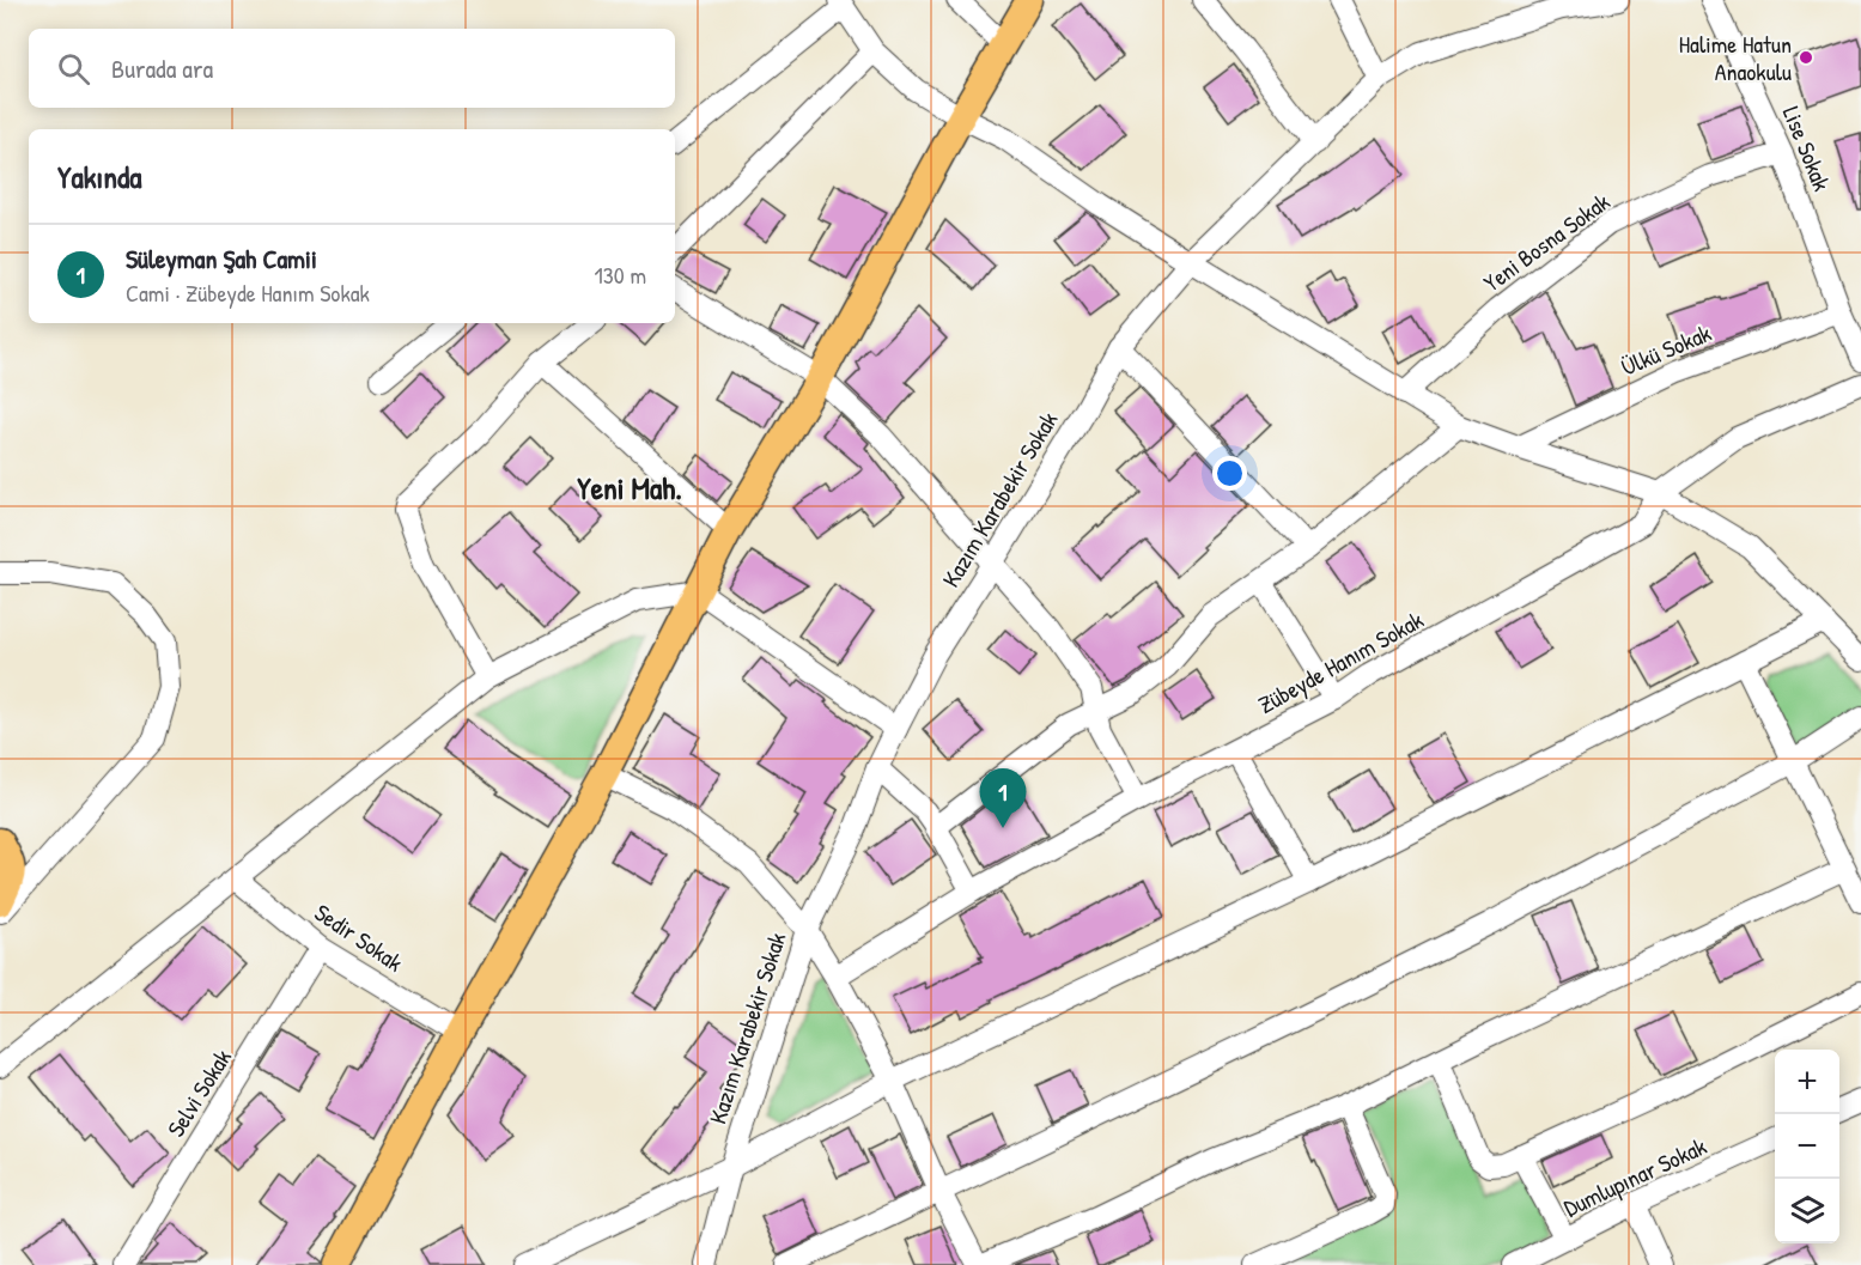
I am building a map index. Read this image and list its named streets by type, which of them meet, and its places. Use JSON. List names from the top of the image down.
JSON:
{
  "streets": {
    "street": [
      "Lise Sokak",
      "Yeni Bosna Sokak",
      "Ülkü Sokak",
      "Kazım Karabekir Sokak",
      "Zübeyde Hanım Sokak",
      "Sedir Sokak",
      "Selvi Sokak",
      "Dumlupınar Sokak"
    ]
  },
  "crossings": [
    ["Lise Sokak", "Yeni Bosna Sokak"],
    ["Lise Sokak", "Ülkü Sokak"],
    ["Sedir Sokak", "Selvi Sokak"]
  ],
  "districts": ["Yeni Mah."],
  "places": ["Halime Hatun Anaokulu"],
  "page": {
    "search": "Burada ara",
    "heading": "Yakında",
    "list": [
      {
        "mark": "1",
        "name": "Süleyman Şah Camii",
        "note": "Cami · Zübeyde Hanım Sokak",
        "value": "130 m"
      }
    ],
    "pins": "1",
    "map_buttons": ["+", "−"]
  }
}
